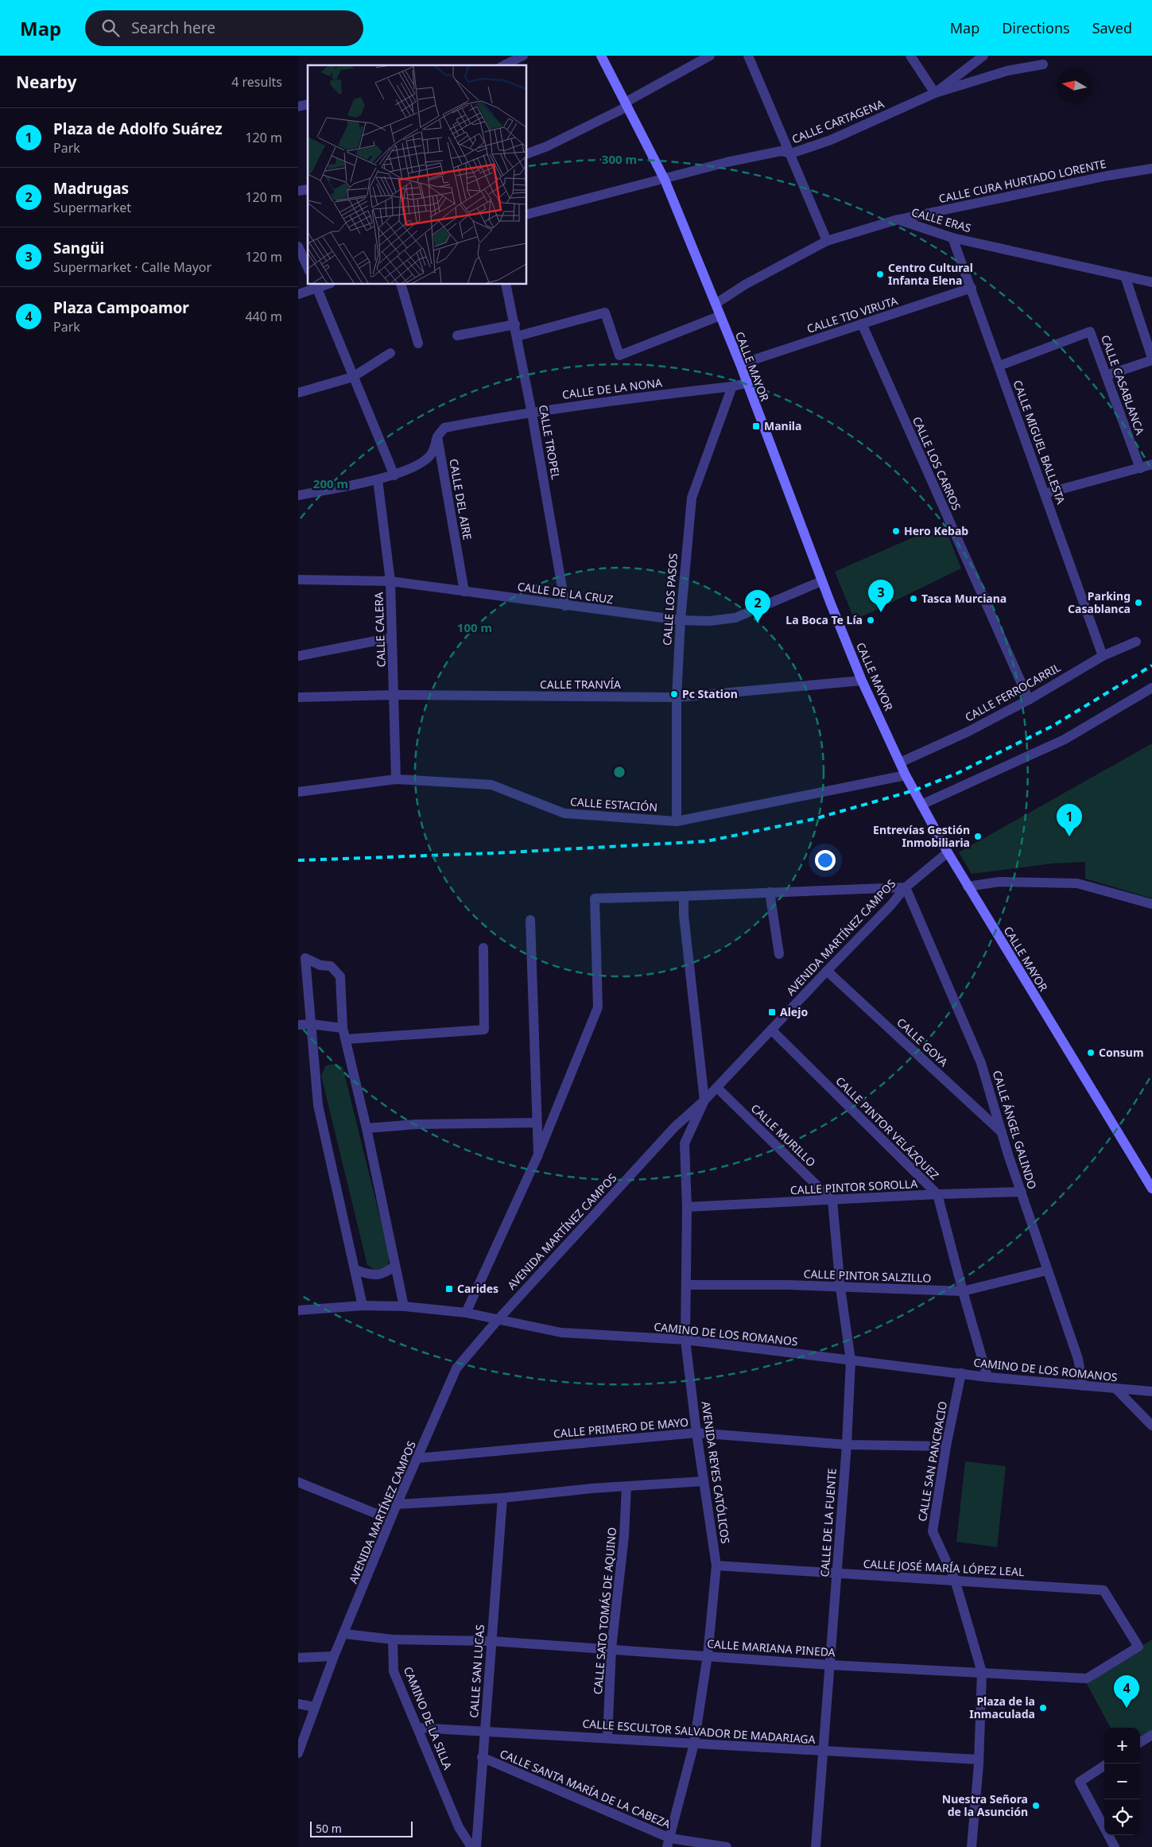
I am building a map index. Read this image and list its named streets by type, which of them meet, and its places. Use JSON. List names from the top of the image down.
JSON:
{
  "streets": {
    "main road": ["CALLE MAYOR"],
    "street": [
      "CALLE CARTAGENA",
      "CALLE CURA HURTADO LORENTE",
      "CALLE ERAS",
      "CALLE TIO VIRUTA",
      "CALLE CASABLANCA",
      "CALLE DE LA NONA",
      "CALLE TROPEL",
      "CALLE MIGUEL BALLESTA",
      "CALLE LOS CARROS",
      "CALLE DEL AIRE",
      "CALLE DE LA CRUZ",
      "CALLE LOS PASOS",
      "CALLE CALERA",
      "CALLE TRANVÍA",
      "CALLE FERROCARRIL",
      "CALLE ESTACIÓN",
      "AVENIDA MARTÍNEZ CAMPOS",
      "CALLE GOYA",
      "CALLE PINTOR VELÁZQUEZ",
      "CALLE ÁNGEL GALINDO",
      "CALLE MURILLO",
      "CALLE PINTOR SOROLLA",
      "CALLE PINTOR SALZILLO",
      "CAMINO DE LOS ROMANOS",
      "CALLE PRIMERO DE MAYO",
      "CALLE SAN PANCRACIO",
      "AVENIDA REYES CATÓLICOS",
      "CALLE DE LA FUENTE",
      "CALLE JOSÉ MARÍA LÓPEZ LEAL",
      "CALLE SATO TOMÁS DE AQUINO",
      "CALLE MARIANA PINEDA",
      "CALLE SAN LUCAS",
      "CAMINO DE LA SILLA",
      "CALLE ESCULTOR SALVADOR DE MADARIAGA",
      "CALLE SANTA MARÍA DE LA CABEZA"
    ]
  },
  "crossings": [
    ["CALLE CARTAGENA", "CALLE MAYOR"],
    ["CALLE CURA HURTADO LORENTE", "CALLE ERAS"],
    ["CALLE ERAS", "CALLE MAYOR"],
    ["CALLE ERAS", "CALLE MIGUEL BALLESTA"],
    ["CALLE TIO VIRUTA", "CALLE MAYOR"],
    ["CALLE TIO VIRUTA", "CALLE MIGUEL BALLESTA"],
    ["CALLE TIO VIRUTA", "CALLE LOS CARROS"],
    ["CALLE MAYOR", "CALLE DE LA NONA"],
    ["CALLE MAYOR", "CALLE DE LA CRUZ"],
    ["CALLE MAYOR", "CALLE TRANVÍA"],
    ["CALLE MAYOR", "CALLE FERROCARRIL"],
    ["CALLE MAYOR", "CALLE ESTACIÓN"],
    ["CALLE MAYOR", "AVENIDA MARTÍNEZ CAMPOS"],
    ["CALLE CASABLANCA", "CALLE MIGUEL BALLESTA"],
    ["CALLE DE LA NONA", "CALLE TROPEL"],
    ["CALLE DE LA NONA", "CALLE DEL AIRE"],
    ["CALLE DE LA NONA", "CALLE LOS PASOS"],
    ["CALLE TROPEL", "CALLE DE LA CRUZ"],
    ["CALLE MIGUEL BALLESTA", "CALLE FERROCARRIL"],
    ["CALLE LOS CARROS", "CALLE FERROCARRIL"],
    ["CALLE DEL AIRE", "CALLE DE LA CRUZ"],
    ["CALLE DE LA CRUZ", "CALLE LOS PASOS"],
    ["CALLE DE LA CRUZ", "CALLE CALERA"],
    ["CALLE LOS PASOS", "CALLE TRANVÍA"],
    ["CALLE LOS PASOS", "CALLE ESTACIÓN"],
    ["CALLE CALERA", "CALLE TRANVÍA"],
    ["CALLE CALERA", "CALLE ESTACIÓN"],
    ["AVENIDA MARTÍNEZ CAMPOS", "CALLE GOYA"],
    ["AVENIDA MARTÍNEZ CAMPOS", "CALLE PINTOR VELÁZQUEZ"],
    ["AVENIDA MARTÍNEZ CAMPOS", "CALLE ÁNGEL GALINDO"],
    ["AVENIDA MARTÍNEZ CAMPOS", "CALLE MURILLO"],
    ["AVENIDA MARTÍNEZ CAMPOS", "CAMINO DE LOS ROMANOS"],
    ["AVENIDA MARTÍNEZ CAMPOS", "CALLE PRIMERO DE MAYO"],
    ["AVENIDA MARTÍNEZ CAMPOS", "AVENIDA REYES CATÓLICOS"],
    ["CALLE GOYA", "CALLE ÁNGEL GALINDO"],
    ["CALLE PINTOR VELÁZQUEZ", "CALLE PINTOR SOROLLA"],
    ["CALLE PINTOR VELÁZQUEZ", "CALLE PINTOR SALZILLO"],
    ["CALLE PINTOR VELÁZQUEZ", "CAMINO DE LOS ROMANOS"],
    ["CALLE ÁNGEL GALINDO", "CALLE PINTOR SOROLLA"],
    ["CALLE ÁNGEL GALINDO", "CALLE PINTOR SALZILLO"],
    ["CALLE ÁNGEL GALINDO", "CAMINO DE LOS ROMANOS"],
    ["CALLE MURILLO", "CALLE PINTOR SOROLLA"],
    ["CALLE MURILLO", "CALLE DE LA FUENTE"],
    ["CALLE PINTOR SOROLLA", "AVENIDA REYES CATÓLICOS"],
    ["CALLE PINTOR SOROLLA", "CALLE DE LA FUENTE"],
    ["CALLE PINTOR SALZILLO", "AVENIDA REYES CATÓLICOS"],
    ["CALLE PINTOR SALZILLO", "CALLE DE LA FUENTE"],
    ["CAMINO DE LOS ROMANOS", "CALLE SAN PANCRACIO"],
    ["CAMINO DE LOS ROMANOS", "AVENIDA REYES CATÓLICOS"],
    ["CAMINO DE LOS ROMANOS", "CALLE DE LA FUENTE"],
    ["CALLE PRIMERO DE MAYO", "CALLE SAN PANCRACIO"],
    ["CALLE PRIMERO DE MAYO", "AVENIDA REYES CATÓLICOS"],
    ["CALLE PRIMERO DE MAYO", "CALLE DE LA FUENTE"],
    ["CALLE SAN PANCRACIO", "CALLE JOSÉ MARÍA LÓPEZ LEAL"],
    ["CALLE SAN PANCRACIO", "CALLE MARIANA PINEDA"],
    ["CALLE SAN PANCRACIO", "CALLE ESCULTOR SALVADOR DE MADARIAGA"],
    ["AVENIDA REYES CATÓLICOS", "CALLE JOSÉ MARÍA LÓPEZ LEAL"],
    ["AVENIDA REYES CATÓLICOS", "CALLE MARIANA PINEDA"],
    ["AVENIDA REYES CATÓLICOS", "CALLE ESCULTOR SALVADOR DE MADARIAGA"],
    ["AVENIDA REYES CATÓLICOS", "CALLE SANTA MARÍA DE LA CABEZA"],
    ["CALLE DE LA FUENTE", "CALLE JOSÉ MARÍA LÓPEZ LEAL"],
    ["CALLE DE LA FUENTE", "CALLE MARIANA PINEDA"],
    ["CALLE DE LA FUENTE", "CALLE ESCULTOR SALVADOR DE MADARIAGA"],
    ["CALLE JOSÉ MARÍA LÓPEZ LEAL", "CALLE MARIANA PINEDA"],
    ["CALLE SATO TOMÁS DE AQUINO", "CALLE MARIANA PINEDA"],
    ["CALLE SATO TOMÁS DE AQUINO", "CALLE ESCULTOR SALVADOR DE MADARIAGA"],
    ["CALLE MARIANA PINEDA", "CALLE SAN LUCAS"],
    ["CALLE MARIANA PINEDA", "CAMINO DE LA SILLA"],
    ["CALLE SAN LUCAS", "CALLE ESCULTOR SALVADOR DE MADARIAGA"],
    ["CALLE SAN LUCAS", "CALLE SANTA MARÍA DE LA CABEZA"],
    ["CAMINO DE LA SILLA", "CALLE ESCULTOR SALVADOR DE MADARIAGA"]
  ],
  "places": {
    "other": [
      "Centro Cultural Infanta Elena",
      "Hero Kebab",
      "Tasca Murciana",
      "Parking Casablanca",
      "La Boca Te Lía",
      "Pc Station",
      "Entrevías Gestión Inmobiliaria",
      "Consum",
      "Plaza de la Inmaculada",
      "Nuestra Señora de la Asunción"
    ],
    "transit": ["Manila", "Alejo", "Carides"]
  },
  "scale_bar": "50 m",
  "north": "left",
  "page": {
    "header": "Map",
    "search": "Search here",
    "nav": ["Map", "Directions", "Saved"],
    "heading": ["Nearby", "4 results"],
    "list": [
      {
        "mark": "1",
        "name": "Plaza de Adolfo Suárez",
        "note": "Park",
        "value": "120 m"
      },
      {
        "mark": "2",
        "name": "Madrugas",
        "note": "Supermarket",
        "value": "120 m"
      },
      {
        "mark": "3",
        "name": "Sangüi",
        "note": "Supermarket · Calle Mayor",
        "value": "120 m"
      },
      {
        "mark": "4",
        "name": "Plaza Campoamor",
        "note": "Park",
        "value": "440 m"
      }
    ],
    "pins": [
      "3",
      "2",
      "1",
      "4"
    ],
    "map_buttons": ["+", "−"],
    "scale": "50 m"
  },
  "rings": ["300 m", "200 m", "100 m"]
}
